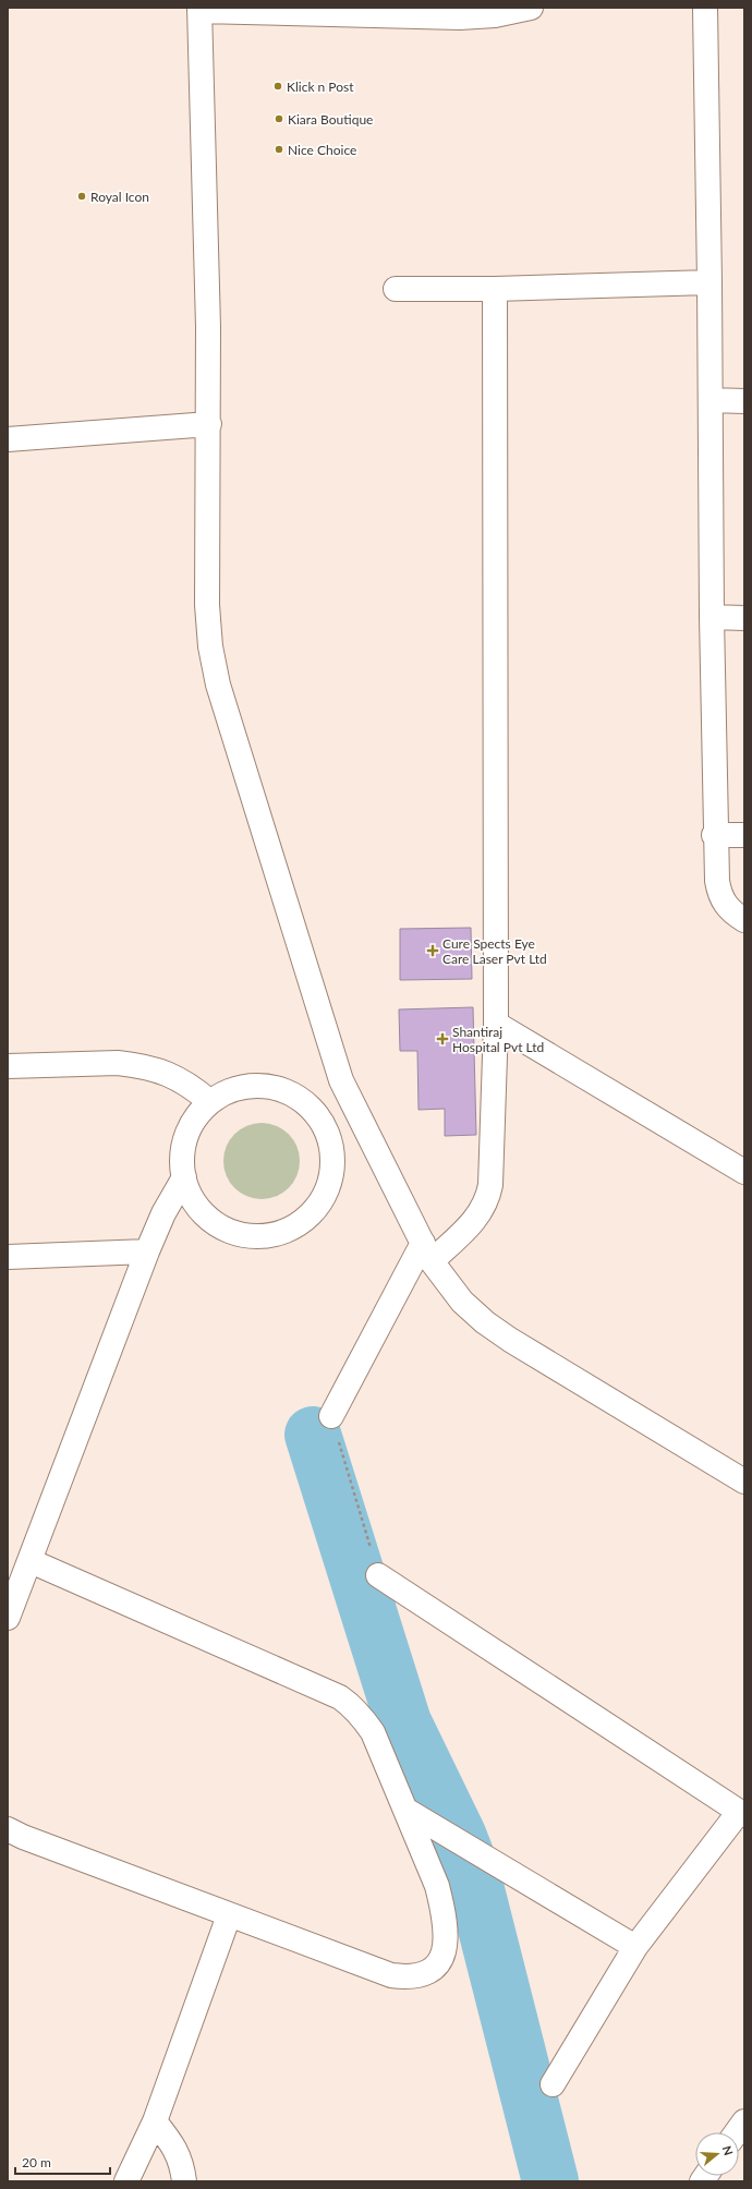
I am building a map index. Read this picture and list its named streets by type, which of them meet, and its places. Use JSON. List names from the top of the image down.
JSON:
{
  "places": {
    "other": [
      "Klick n Post",
      "Kiara Boutique",
      "Nice Choice",
      "Royal Icon"
    ],
    "health": ["Cure Spects Eye Care Laser Pvt Ltd", "Shantiraj Hospital Pvt Ltd"]
  },
  "scale_bar": "20 m",
  "north": "right"
}
